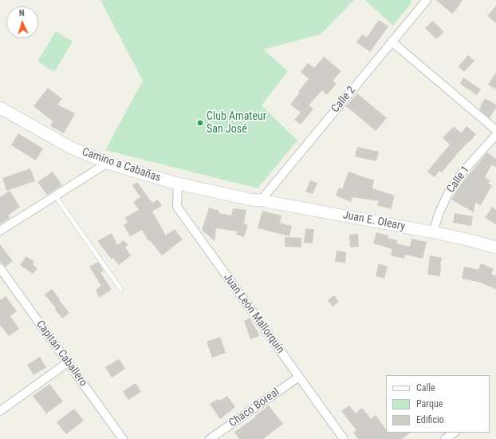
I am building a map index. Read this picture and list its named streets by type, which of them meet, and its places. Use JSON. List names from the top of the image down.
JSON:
{
  "streets": {
    "street": [
      "Calle 2",
      "Camino a Cabañas",
      "Calle 1",
      "Juan E. Oleary",
      "Juan León Mallorquín",
      "Capitan Caballero",
      "Chaco Boreal"
    ]
  },
  "crossings": [
    ["Calle 2", "Camino a Cabañas"],
    ["Calle 2", "Juan E. Oleary"],
    ["Camino a Cabañas", "Juan E. Oleary"],
    ["Camino a Cabañas", "Juan León Mallorquín"],
    ["Calle 1", "Juan E. Oleary"],
    ["Juan León Mallorquín", "Chaco Boreal"]
  ],
  "places": ["Club Amateur San José"],
  "legend": ["Calle", "Parque", "Edificio"],
  "north": "top"
}
